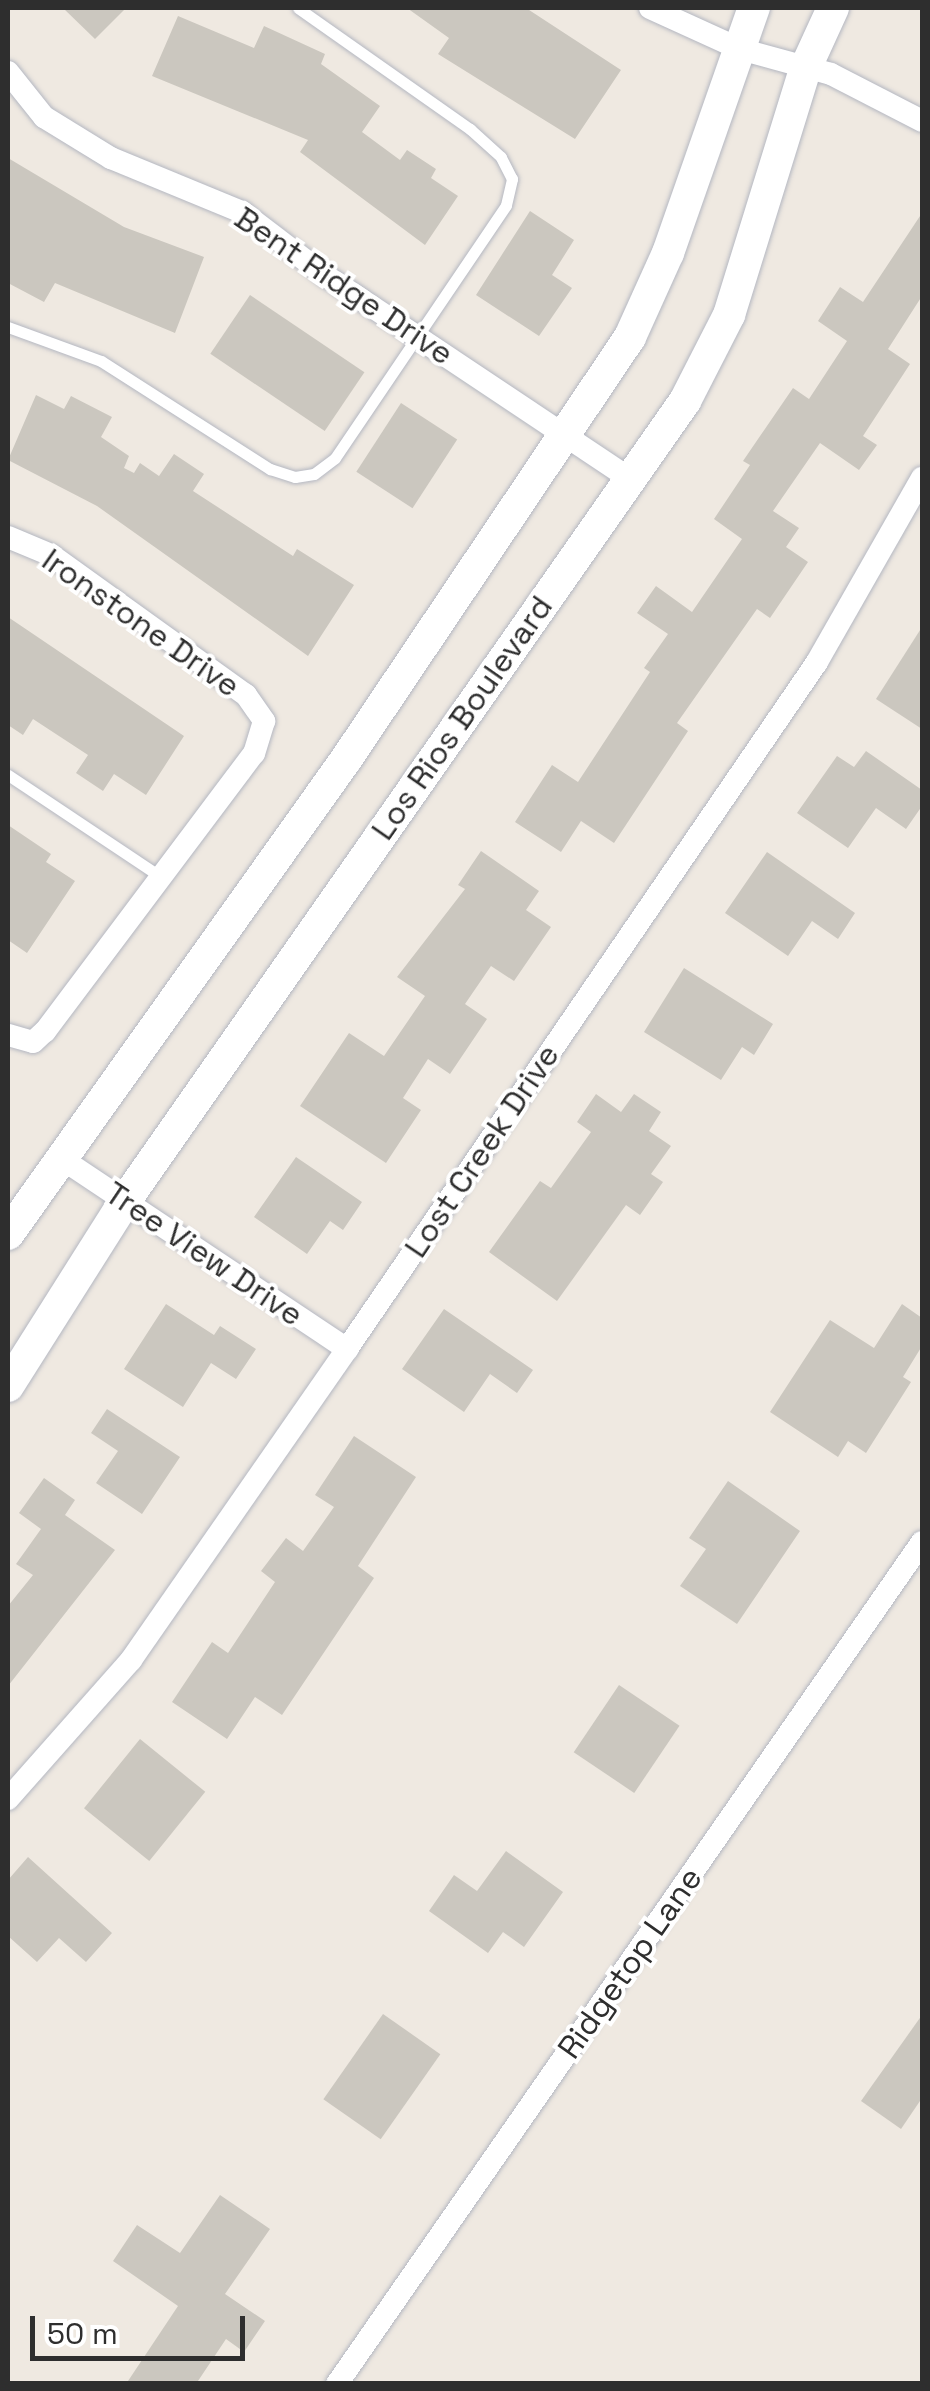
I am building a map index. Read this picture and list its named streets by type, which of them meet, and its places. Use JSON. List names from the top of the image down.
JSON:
{
  "streets": {
    "main road": ["Los Rios Boulevard"],
    "street": [
      "Bent Ridge Drive",
      "Ironstone Drive",
      "Lost Creek Drive",
      "Tree View Drive",
      "Ridgetop Lane"
    ]
  },
  "crossings": [
    ["Bent Ridge Drive", "Los Rios Boulevard"],
    ["Los Rios Boulevard", "Tree View Drive"],
    ["Lost Creek Drive", "Tree View Drive"]
  ],
  "scale_bar": "50 m"
}
